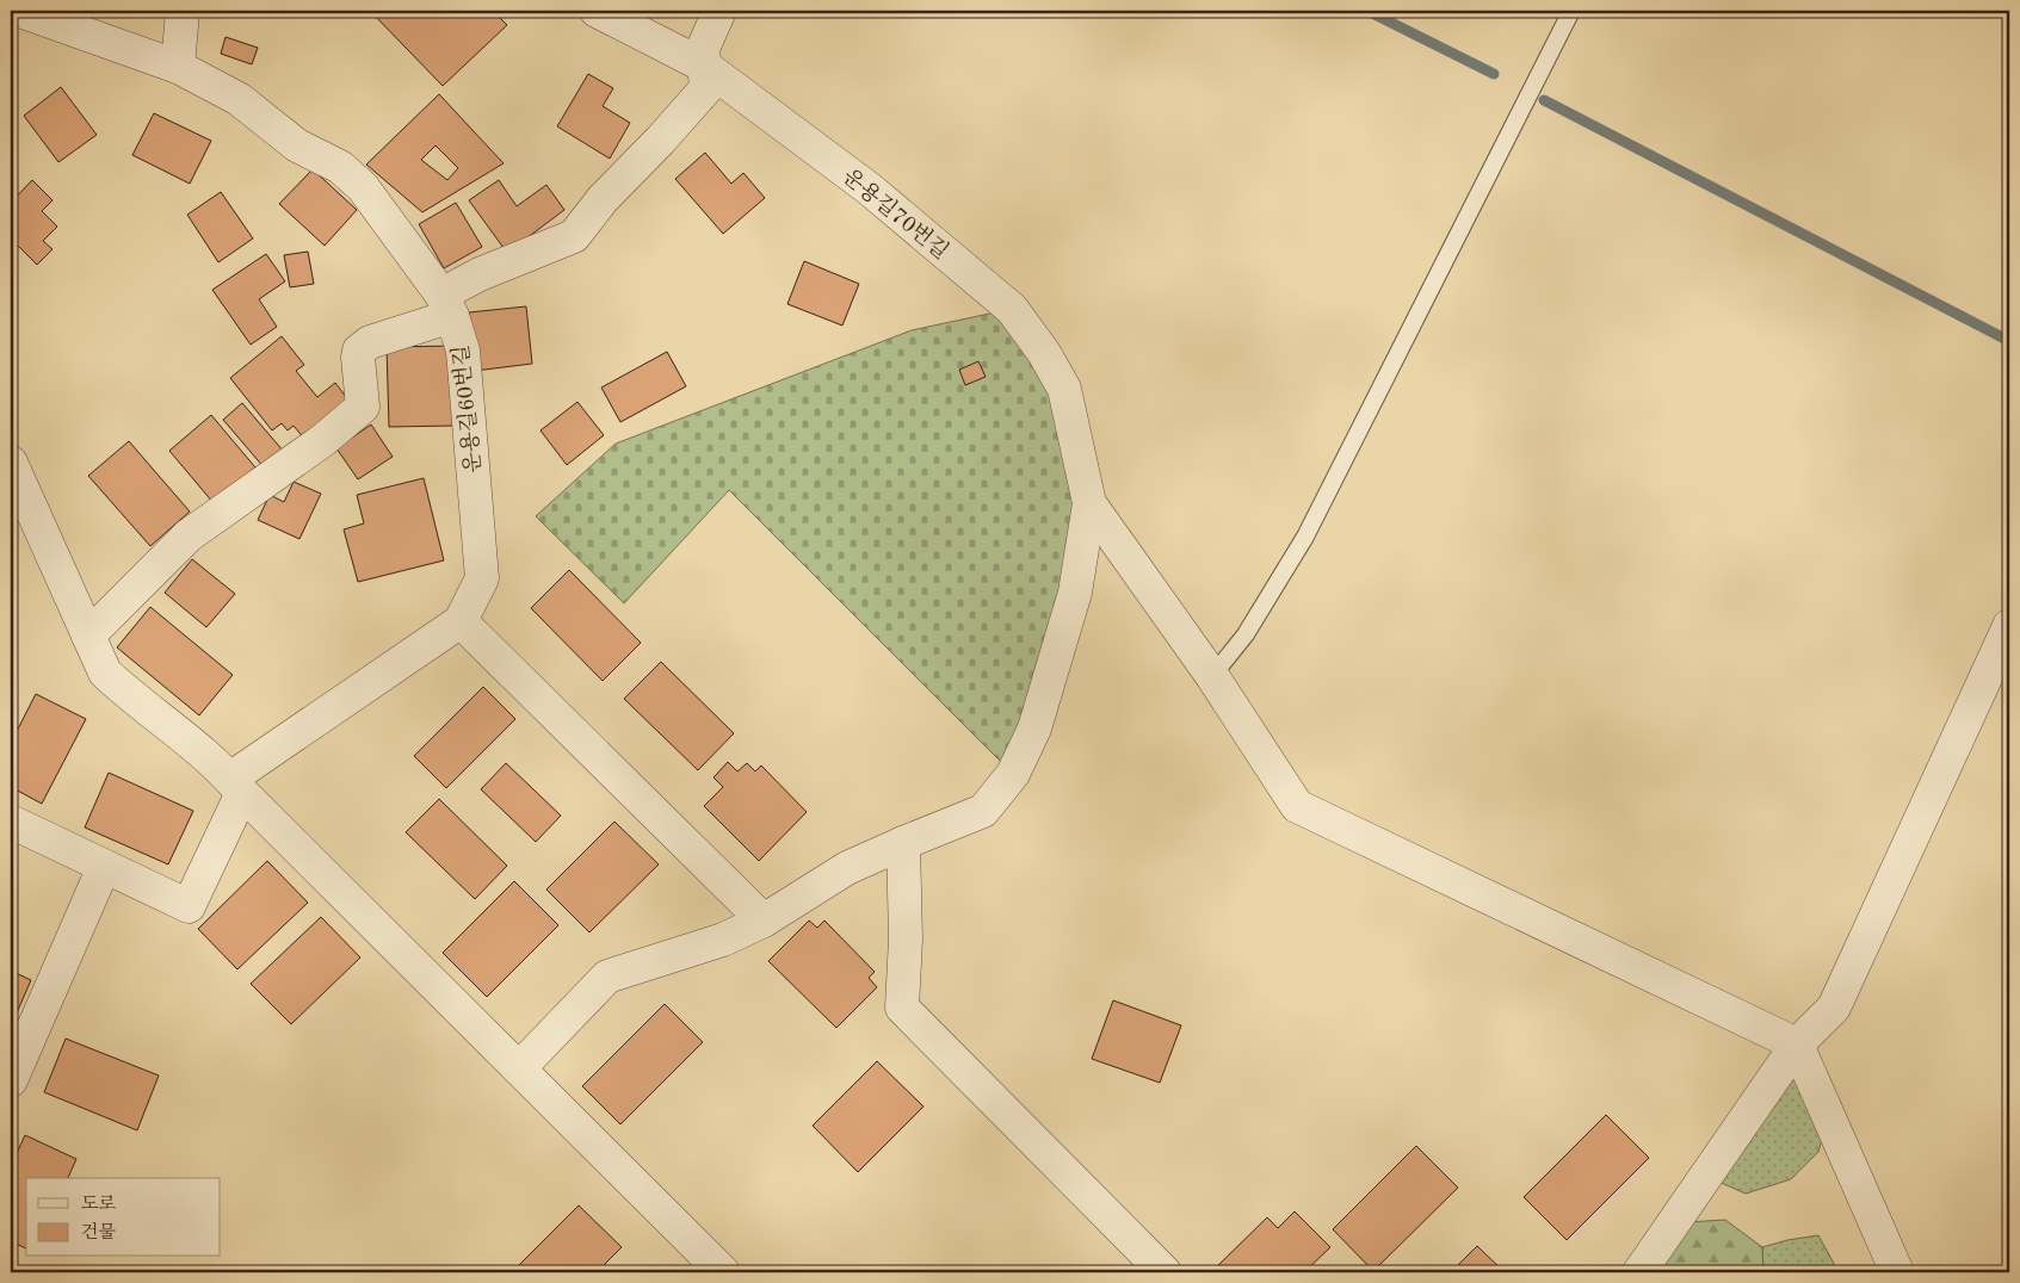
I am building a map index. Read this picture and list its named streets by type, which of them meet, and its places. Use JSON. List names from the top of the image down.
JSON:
{
  "streets": {
    "street": ["운용길70번길", "운용길60번길"]
  },
  "legend": ["도로", "건물"]
}
